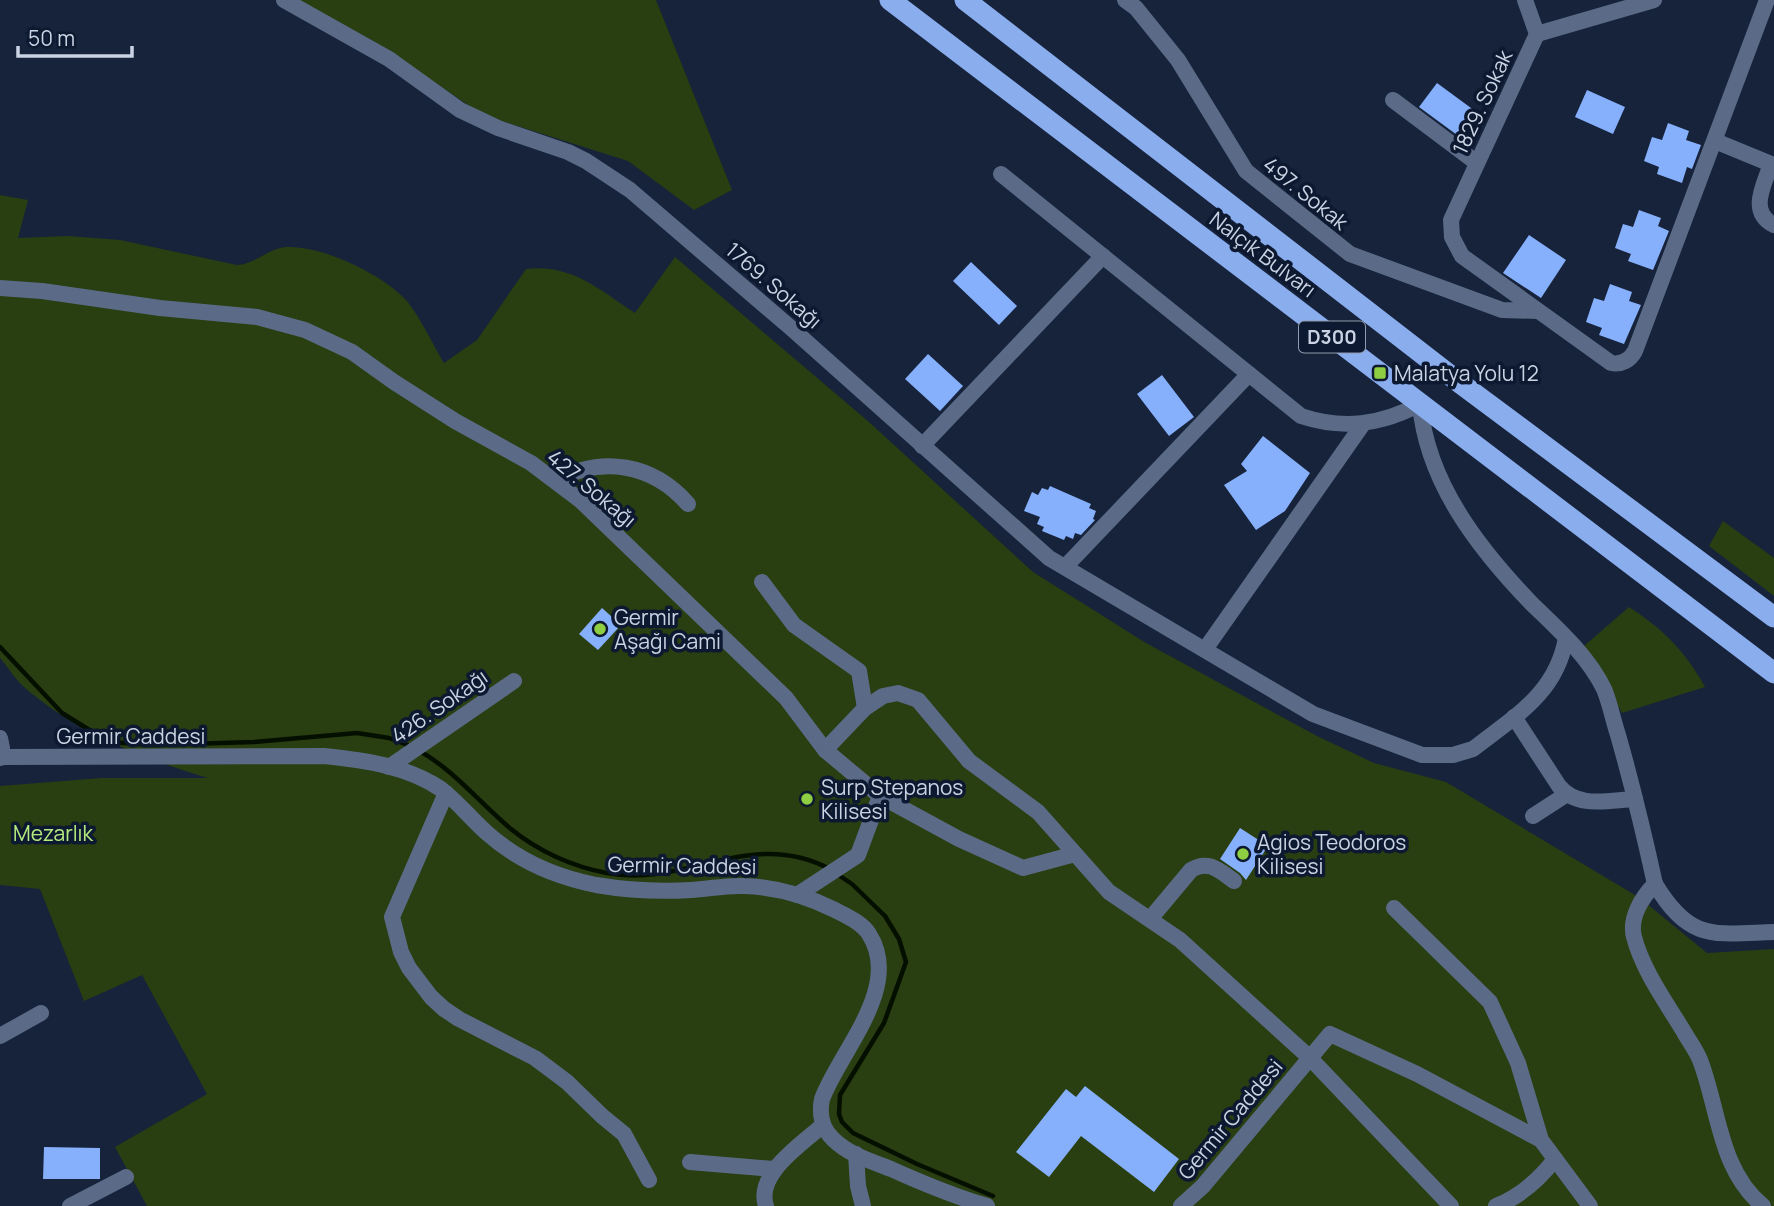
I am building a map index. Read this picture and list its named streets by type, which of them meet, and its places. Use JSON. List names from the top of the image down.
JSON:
{
  "streets": {
    "highway": ["Nalçık Bulvarı", "D300"],
    "street": [
      "1829. Sokak",
      "497. Sokak",
      "1769. Sokağı",
      "427. Sokağı",
      "426. Sokağı",
      "Germir Caddesi"
    ]
  },
  "crossings": [
    ["1829. Sokak", "497. Sokak"],
    ["426. Sokağı", "Germir Caddesi"]
  ],
  "parks": ["Mezarlık"],
  "places": {
    "transit": ["Malatya Yolu 12"],
    "other": ["Germir Aşağı Cami", "Surp Stepanos Kilisesi", "Agios Teodoros Kilisesi"]
  },
  "scale_bar": "50 m"
}
